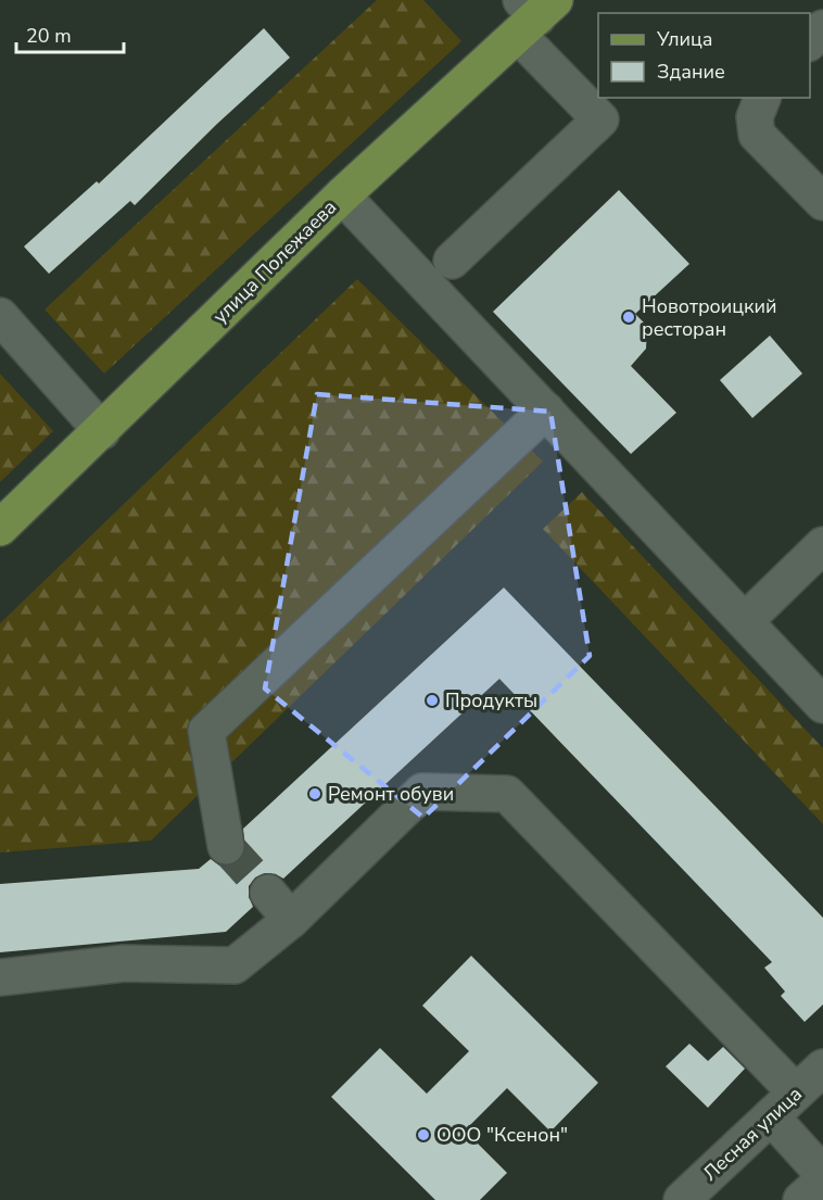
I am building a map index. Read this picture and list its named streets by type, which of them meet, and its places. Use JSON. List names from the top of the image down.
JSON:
{
  "streets": {
    "main road": ["улица Полежаева"],
    "street": ["Лесная улица"]
  },
  "places": [
    "Новотроицкий ресторан",
    "Продукты",
    "Ремонт обуви",
    "ООО \"Ксенон\""
  ],
  "legend": ["Улица", "Здание"],
  "scale_bar": "20 m"
}
